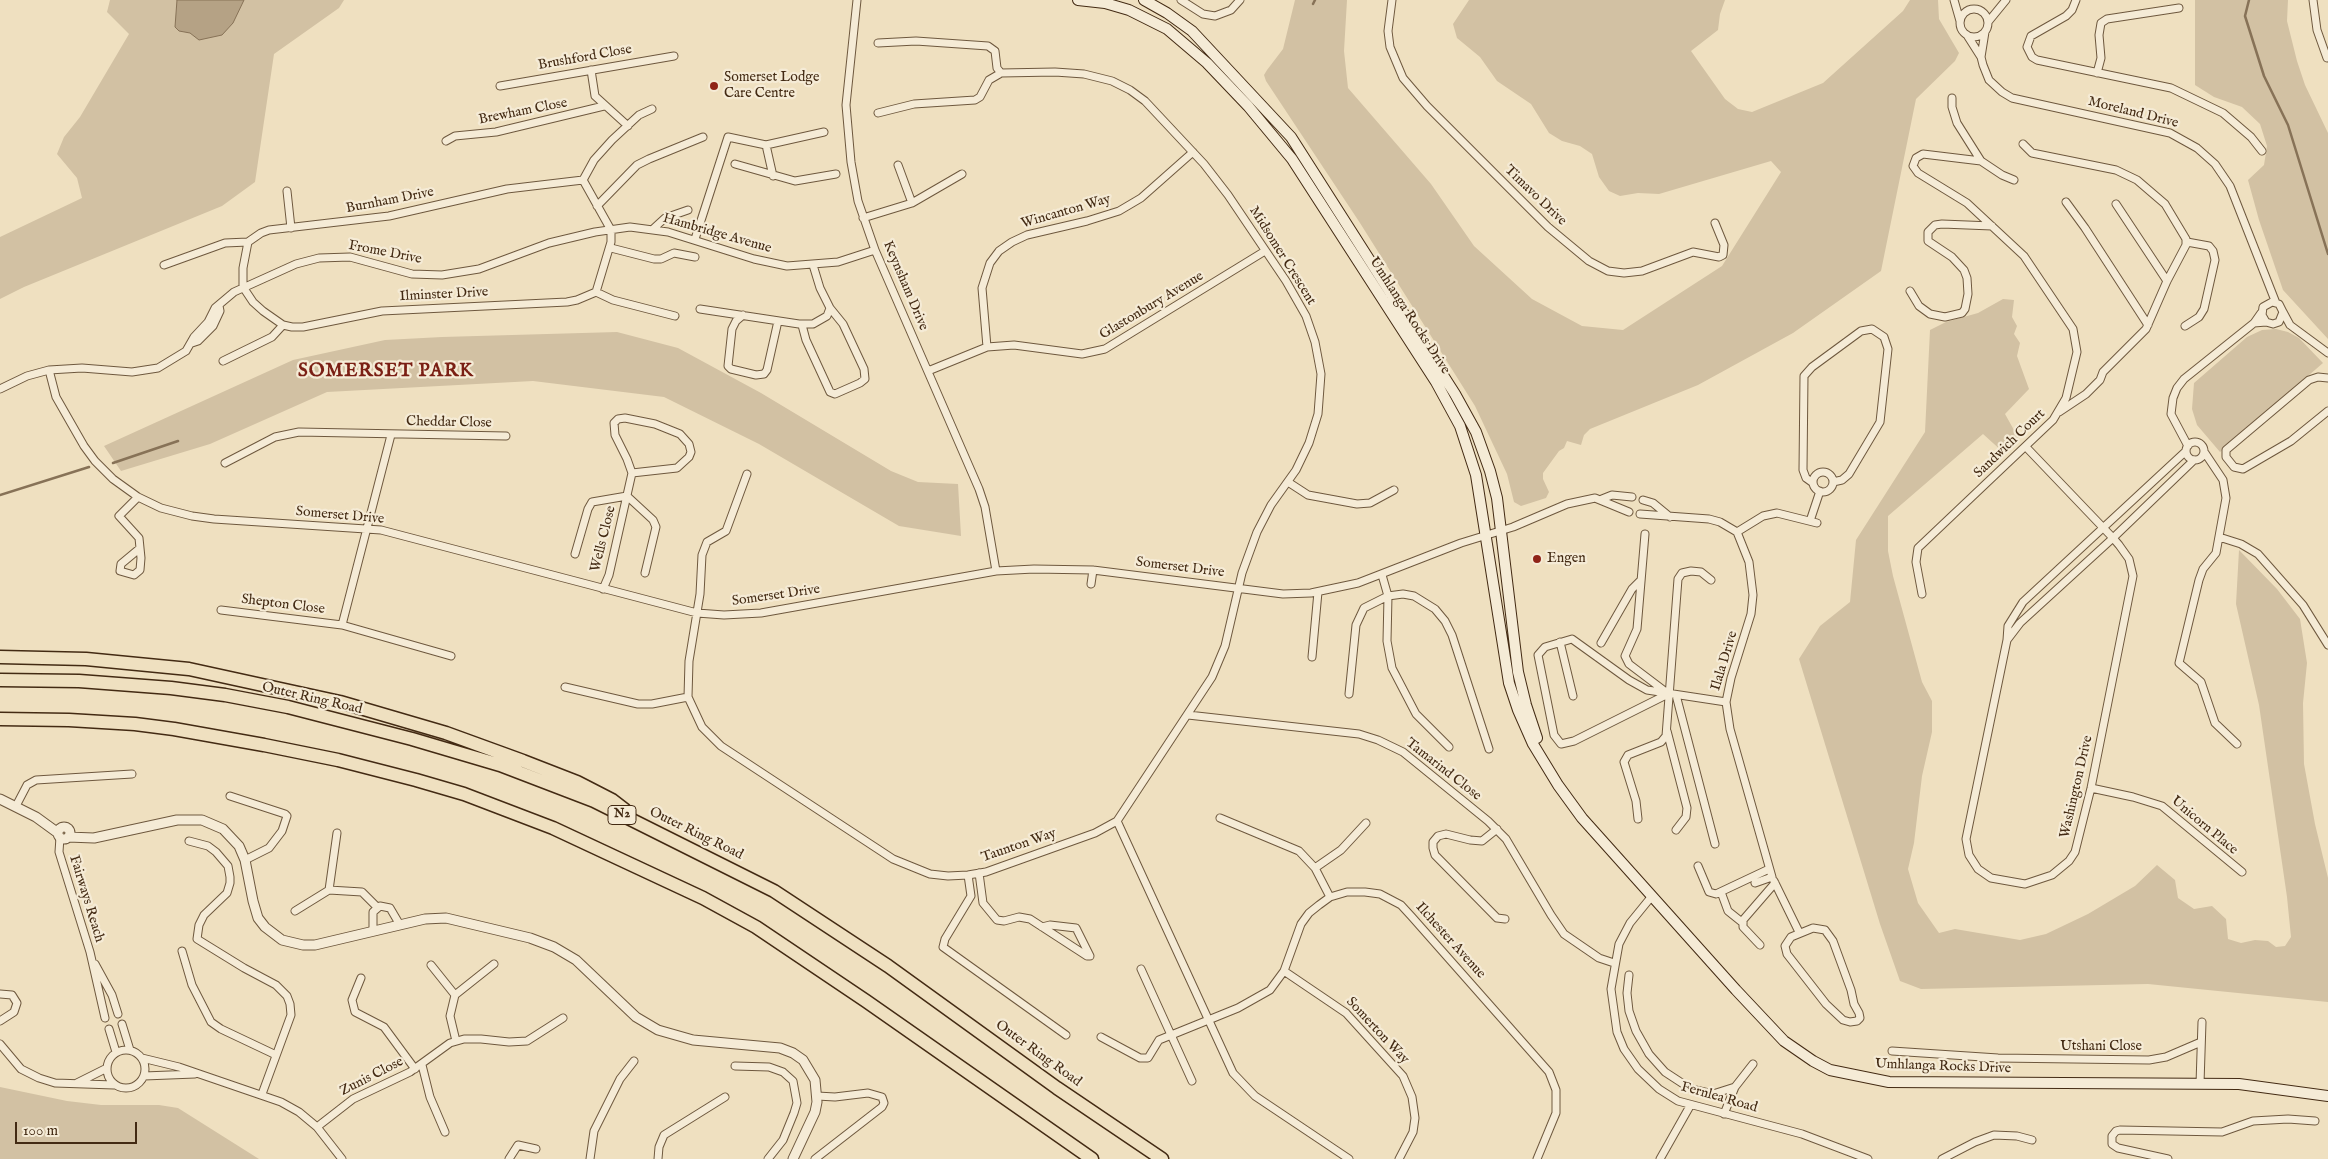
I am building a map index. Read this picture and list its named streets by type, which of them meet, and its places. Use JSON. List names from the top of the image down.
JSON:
{
  "streets": {
    "highway": ["Outer Ring Road", "N2"],
    "main road": ["Umhlanga Rocks Drive"],
    "street": [
      "Brushford Close",
      "Brewham Close",
      "Moreland Drive",
      "Timavo Drive",
      "Burnham Drive",
      "Wincanton Way",
      "Hambridge Avenue",
      "Frome Drive",
      "Midsomer Crescent",
      "Keynsham Drive",
      "Ilminster Drive",
      "Glastonbury Avenue",
      "Cheddar Close",
      "Sandwich Court",
      "Somerset Drive",
      "Wells Close",
      "Shepton Close",
      "Ilala Drive",
      "Tamarind Close",
      "Washington Drive",
      "Unicorn Place",
      "Taunton Way",
      "Fairways Reach",
      "Ilchester Avenue",
      "Somerton Way",
      "Utshani Close",
      "Zunis Close",
      "Fernlea Road"
    ]
  },
  "crossings": [
    ["Wincanton Way", "Midsomer Crescent"],
    ["Wincanton Way", "Glastonbury Avenue"],
    ["Hambridge Avenue", "Frome Drive"],
    ["Hambridge Avenue", "Keynsham Drive"],
    ["Midsomer Crescent", "Glastonbury Avenue"],
    ["Midsomer Crescent", "Somerset Drive"],
    ["Midsomer Crescent", "Taunton Way"],
    ["Keynsham Drive", "Glastonbury Avenue"],
    ["Keynsham Drive", "Somerset Drive"],
    ["Umhlanga Rocks Drive", "Somerset Drive"],
    ["Umhlanga Rocks Drive", "Fernlea Road"],
    ["Cheddar Close", "Somerset Drive"],
    ["Cheddar Close", "Shepton Close"],
    ["Sandwich Court", "Washington Drive"],
    ["Somerset Drive", "Wells Close"],
    ["Somerset Drive", "Shepton Close"],
    ["Somerset Drive", "Taunton Way"],
    ["Tamarind Close", "Taunton Way"],
    ["Tamarind Close", "Fernlea Road"],
    ["Washington Drive", "Unicorn Place"],
    ["Ilchester Avenue", "Somerton Way"]
  ],
  "districts": ["SOMERSET PARK"],
  "places": ["Somerset Lodge Care Centre", "Engen"],
  "scale_bar": "100 m"
}
